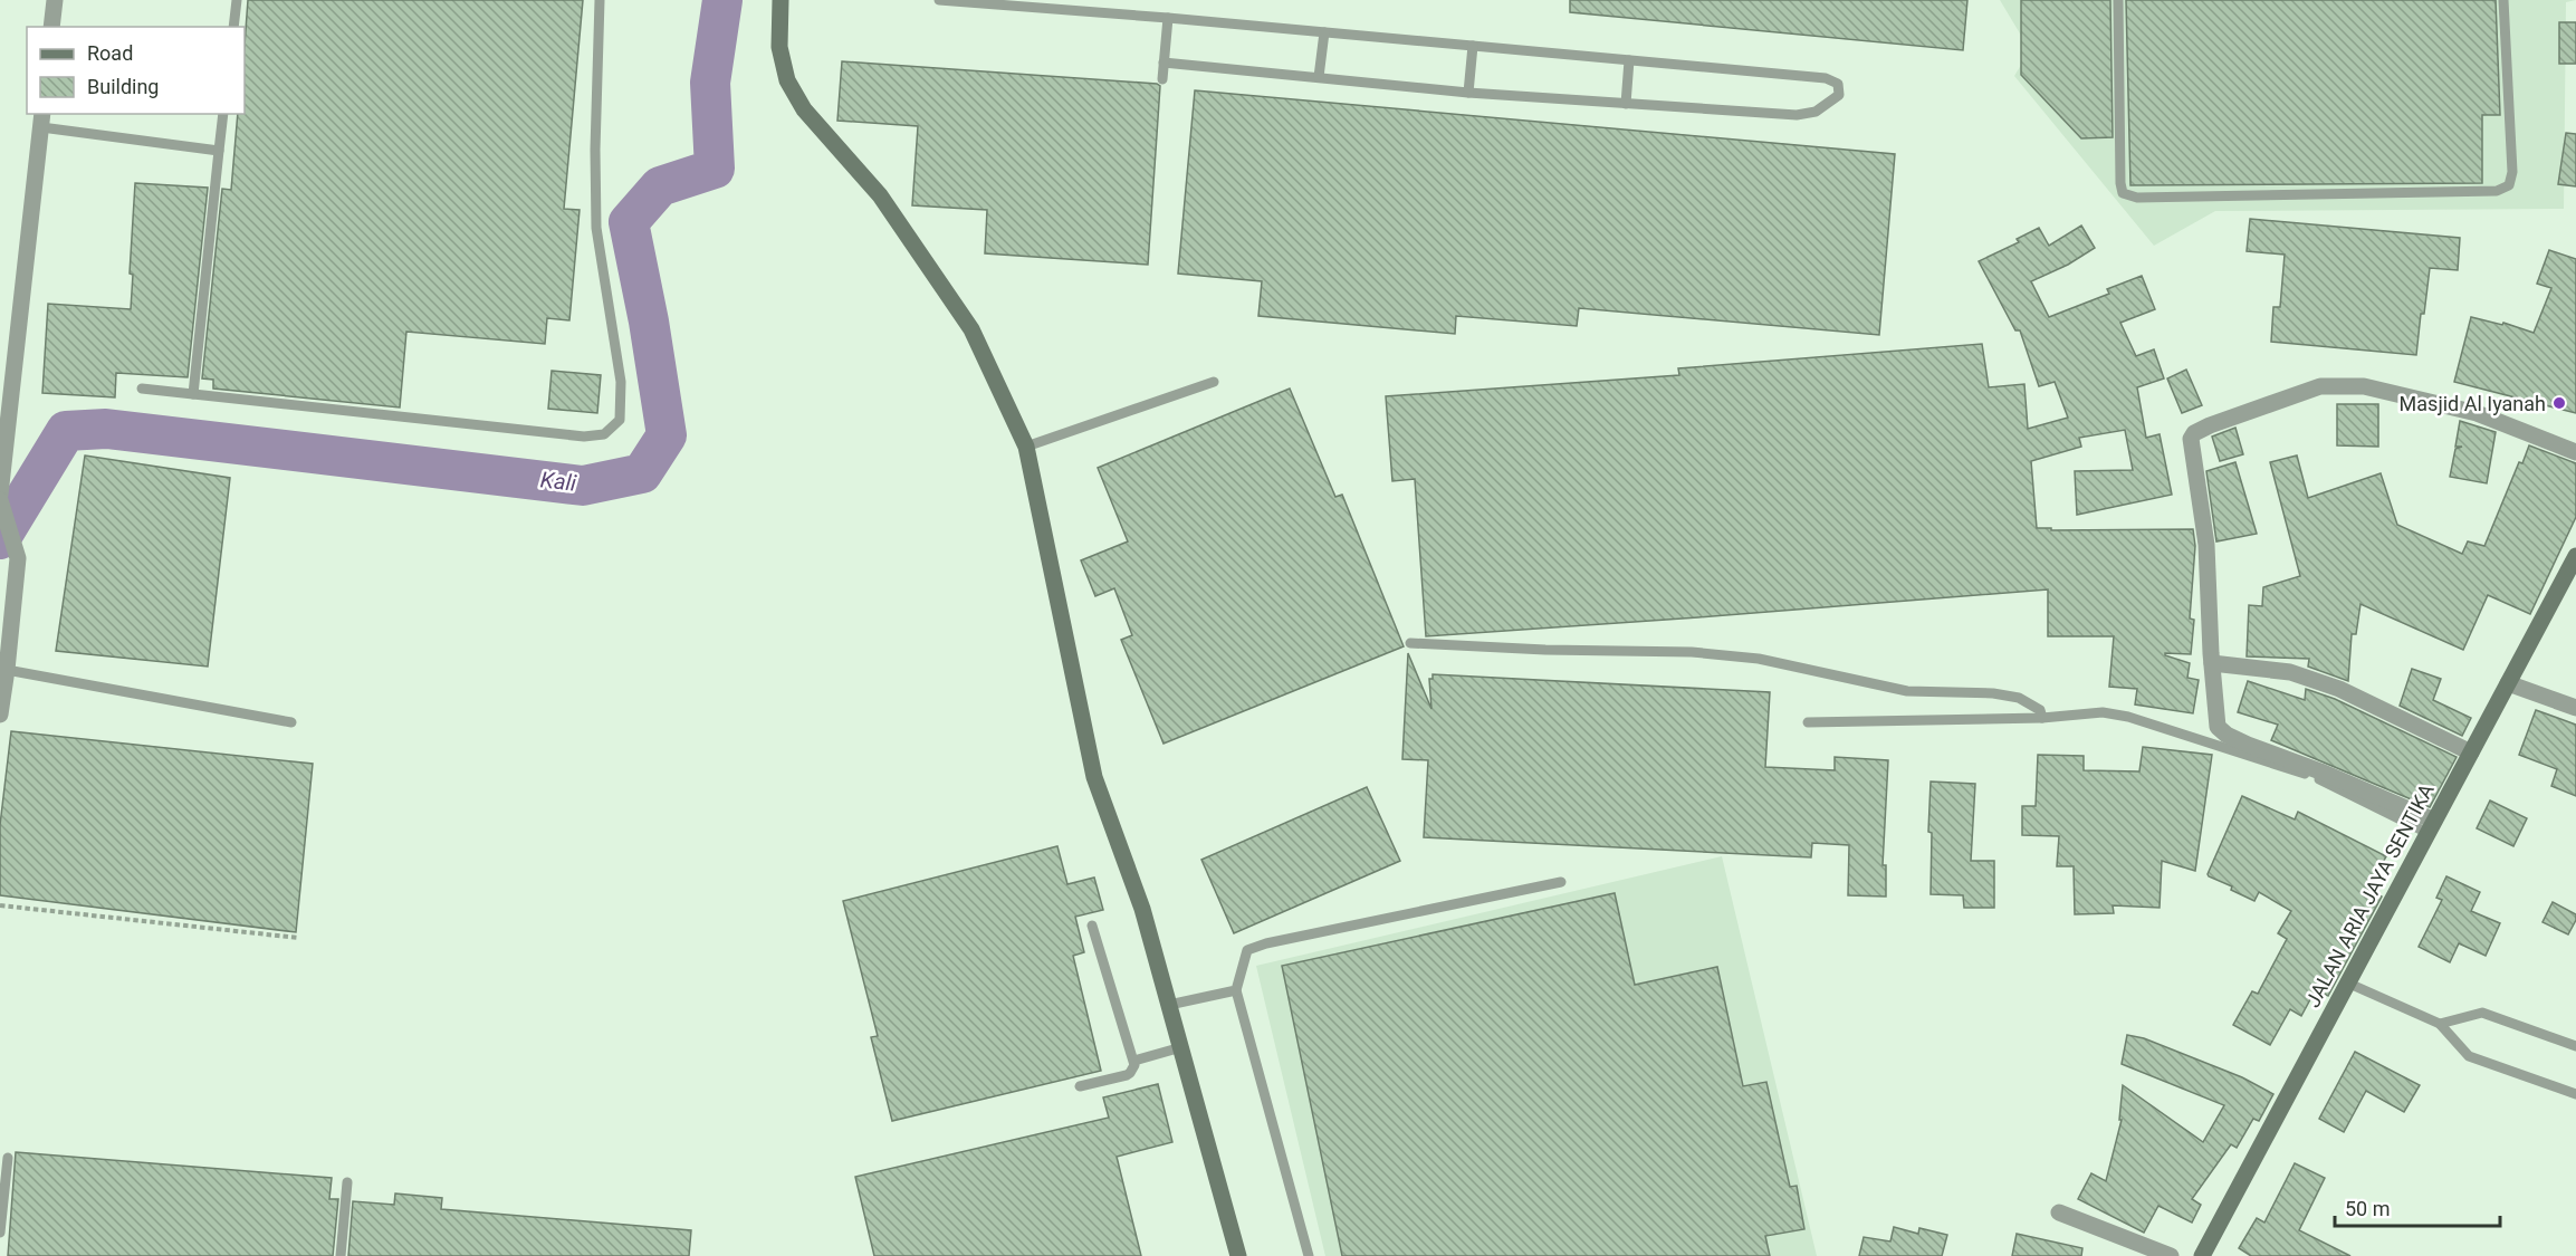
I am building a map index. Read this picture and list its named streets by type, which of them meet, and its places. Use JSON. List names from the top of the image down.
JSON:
{
  "streets": {
    "street": ["JALAN ARIA JAYA SENTIKA"]
  },
  "water": ["Kali"],
  "places": ["Masjid Al Iyanah"],
  "legend": ["Road", "Building"],
  "scale_bar": "50 m"
}
